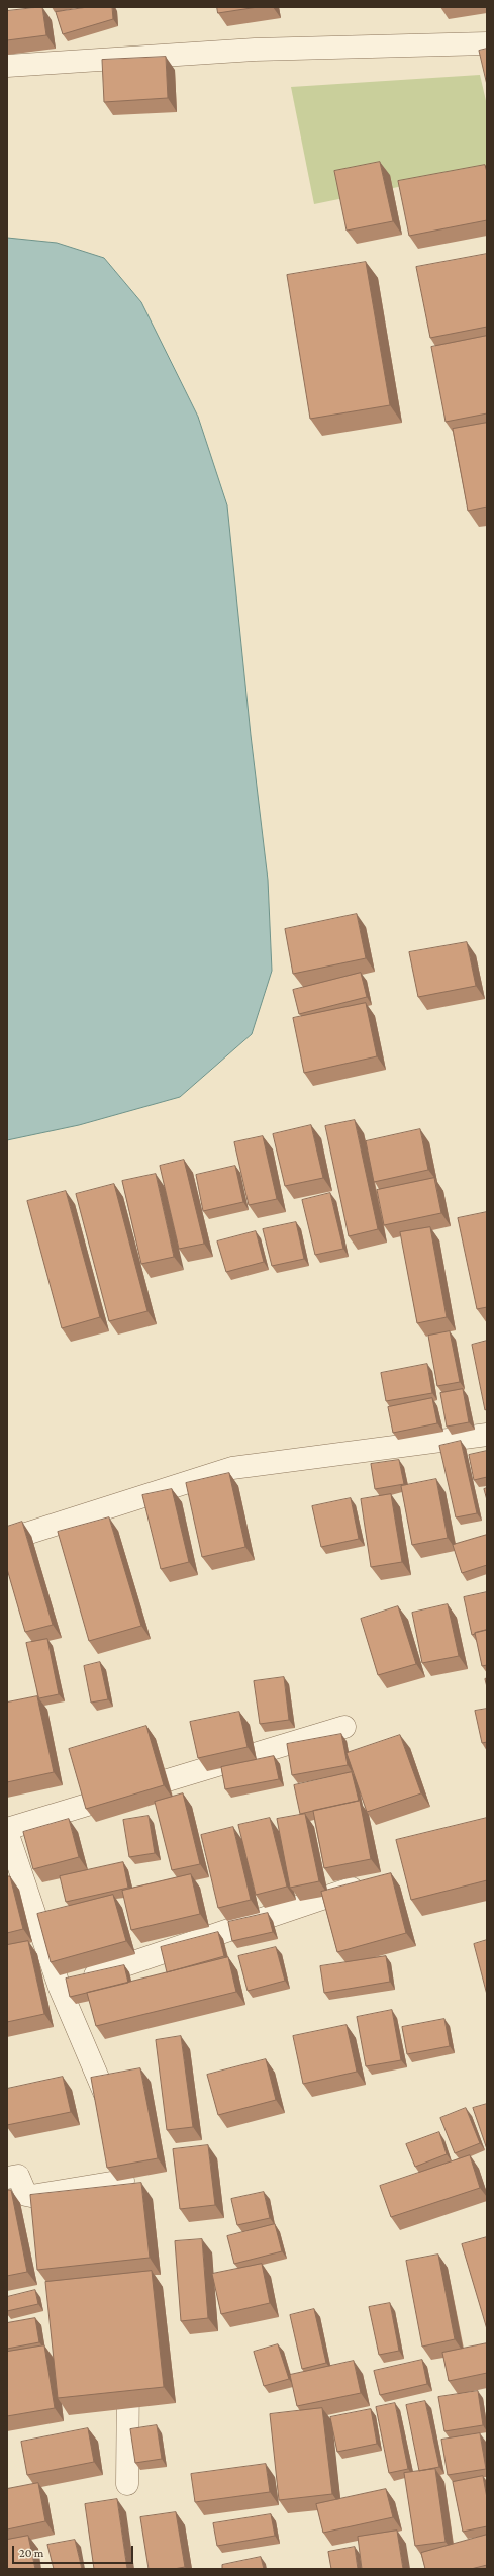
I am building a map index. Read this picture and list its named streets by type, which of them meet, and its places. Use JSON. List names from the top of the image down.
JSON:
{
  "scale_bar": "20 m"
}
